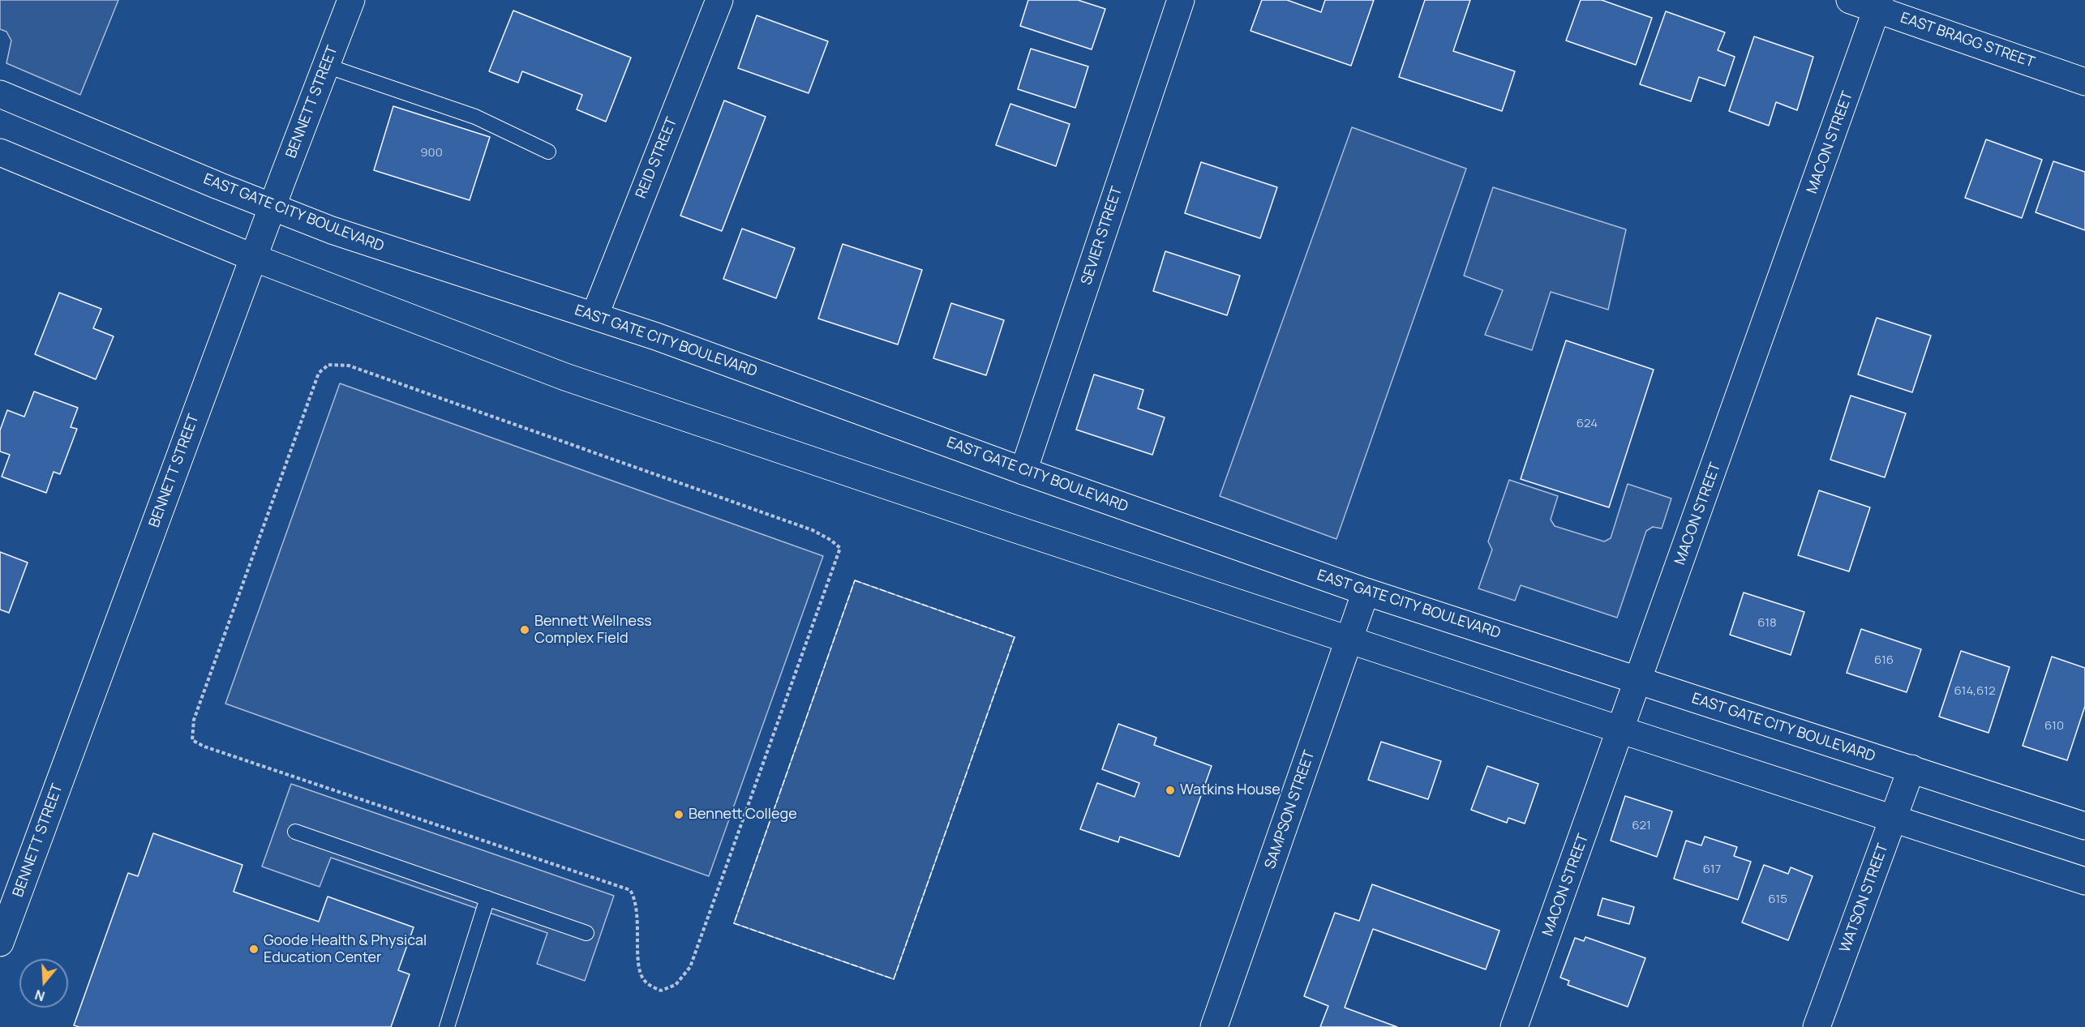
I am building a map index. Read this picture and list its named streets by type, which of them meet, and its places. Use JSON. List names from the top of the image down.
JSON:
{
  "streets": {
    "main road": [
      "EAST BRAGG STREET",
      "BENNETT STREET",
      "MACON STREET",
      "REID STREET",
      "EAST GATE CITY BOULEVARD",
      "SEVIER STREET",
      "SAMPSON STREET",
      "WATSON STREET"
    ]
  },
  "crossings": [
    ["EAST BRAGG STREET", "MACON STREET"],
    ["BENNETT STREET", "EAST GATE CITY BOULEVARD"],
    ["MACON STREET", "EAST GATE CITY BOULEVARD"],
    ["REID STREET", "EAST GATE CITY BOULEVARD"],
    ["EAST GATE CITY BOULEVARD", "SEVIER STREET"],
    ["EAST GATE CITY BOULEVARD", "SAMPSON STREET"],
    ["EAST GATE CITY BOULEVARD", "WATSON STREET"]
  ],
  "places": [
    "Bennett Wellness Complex Field",
    "Watkins House",
    "Bennett College",
    "Goode Health & Physical Education Center"
  ],
  "house_numbers": [
    "900",
    "624",
    "618",
    "616",
    "614,612",
    "610",
    "621",
    "617",
    "615"
  ],
  "north": "bottom"
}
